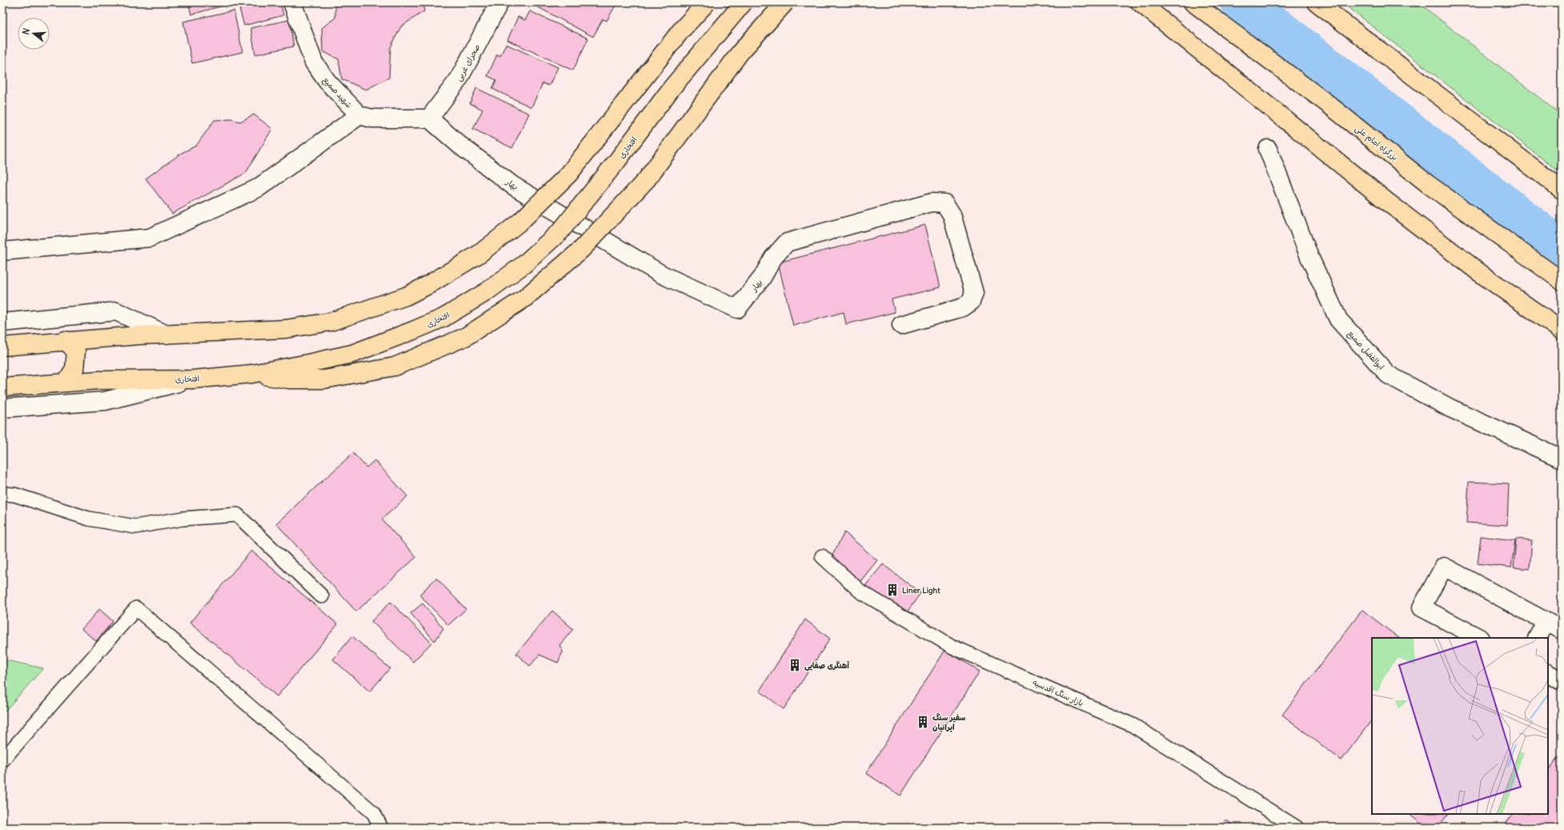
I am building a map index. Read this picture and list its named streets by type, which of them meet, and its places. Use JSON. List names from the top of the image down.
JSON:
{
  "streets": {
    "main road": ["بزرگراه امام علی", "افتخاری"],
    "street": [
      "صحرای غربی",
      "شهید صمیع",
      "بهار",
      "ابوالفضل صمیع"
    ],
    "lane": ["بازار سنگ اقدسیه"]
  },
  "crossings": [
    ["صحرای غربی", "بهار"]
  ],
  "places": {
    "building": ["Liner Light", "آهنگری صفایی", "سفیر سنگ ایرانیان"]
  },
  "north": "left"
}
